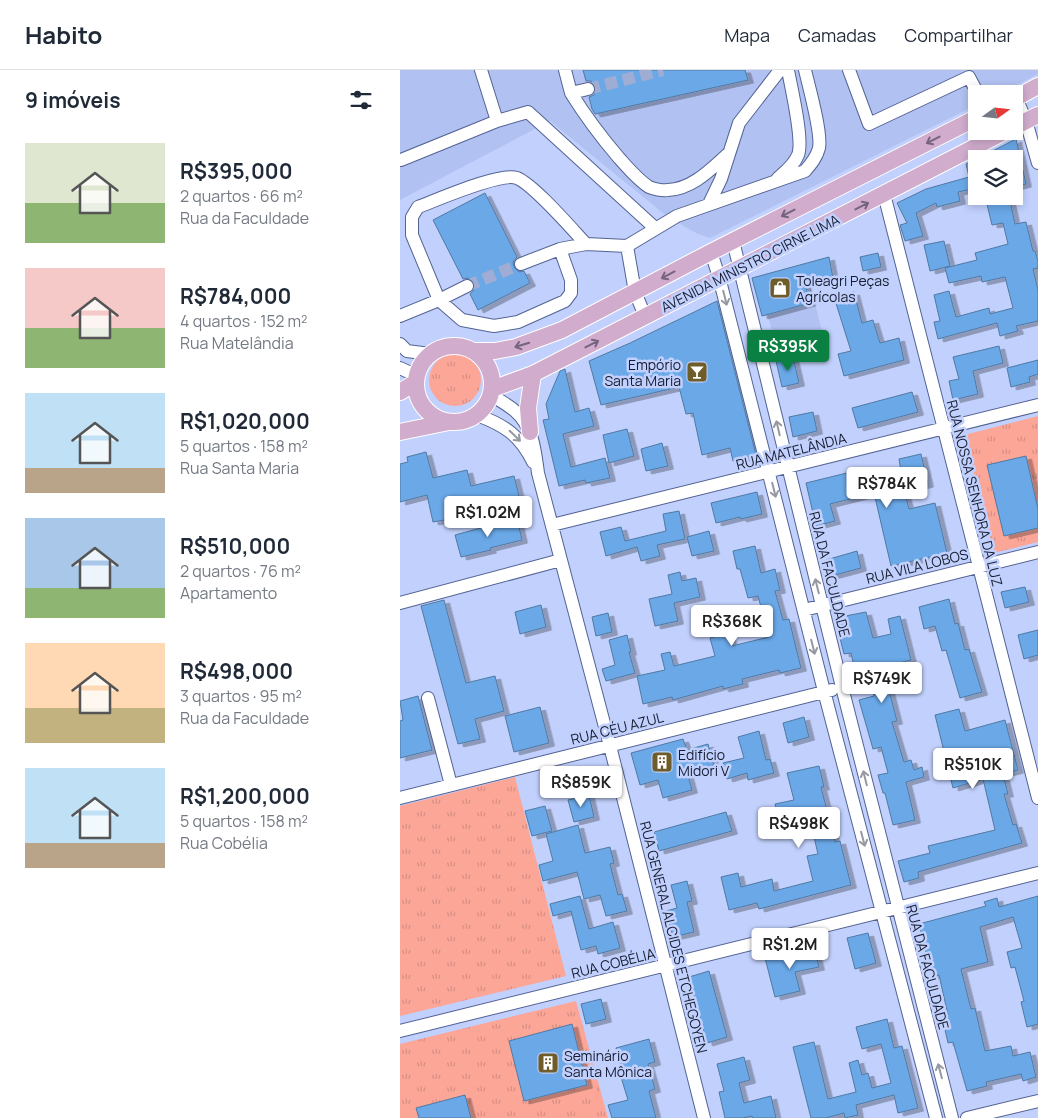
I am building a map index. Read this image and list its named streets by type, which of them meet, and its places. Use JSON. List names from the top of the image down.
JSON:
{
  "streets": {
    "main road": ["AVENIDA MINISTRO CIRNE LIMA"],
    "street": [
      "RUA MATELÂNDIA",
      "RUA NOSSA SENHORA DA LUZ",
      "RUA VILA LOBOS",
      "RUA DA FACULDADE",
      "RUA CÉU AZUL",
      "RUA GENERAL ALCIDES ETCHEGOYEN",
      "RUA COBÉLIA"
    ]
  },
  "crossings": [
    ["AVENIDA MINISTRO CIRNE LIMA", "RUA NOSSA SENHORA DA LUZ"],
    ["AVENIDA MINISTRO CIRNE LIMA", "RUA DA FACULDADE"],
    ["AVENIDA MINISTRO CIRNE LIMA", "RUA GENERAL ALCIDES ETCHEGOYEN"],
    ["RUA MATELÂNDIA", "RUA NOSSA SENHORA DA LUZ"],
    ["RUA MATELÂNDIA", "RUA DA FACULDADE"],
    ["RUA MATELÂNDIA", "RUA GENERAL ALCIDES ETCHEGOYEN"],
    ["RUA NOSSA SENHORA DA LUZ", "RUA VILA LOBOS"],
    ["RUA VILA LOBOS", "RUA DA FACULDADE"],
    ["RUA DA FACULDADE", "RUA CÉU AZUL"],
    ["RUA DA FACULDADE", "RUA COBÉLIA"],
    ["RUA CÉU AZUL", "RUA GENERAL ALCIDES ETCHEGOYEN"],
    ["RUA GENERAL ALCIDES ETCHEGOYEN", "RUA COBÉLIA"]
  ],
  "places": {
    "shop": ["Toleagri Peças Agrícolas"],
    "bar": ["Empório Santa Maria"],
    "building": ["Edifício Midori V", "Seminário Santa Mônica"]
  },
  "north": "right",
  "page": {
    "header": "Habito",
    "nav": ["Mapa", "Camadas", "Compartilhar"],
    "heading": "9 imóveis",
    "list": [
      {
        "name": "R$395,000",
        "note": "2 quartos · 66 m² · Rua da Faculdade"
      },
      {
        "name": "R$784,000",
        "note": "4 quartos · 152 m² · Rua Matelândia"
      },
      {
        "name": "R$1,020,000",
        "note": "5 quartos · 158 m² · Rua Santa Maria"
      },
      {
        "name": "R$510,000",
        "note": "2 quartos · 76 m² · Apartamento"
      },
      {
        "name": "R$498,000",
        "note": "3 quartos · 95 m² · Rua da Faculdade"
      },
      {
        "name": "R$1,200,000",
        "note": "5 quartos · 158 m² · Rua Cobélia"
      }
    ],
    "price": [
      "R$395K",
      "R$784K",
      "R$1.02M",
      "R$368K",
      "R$749K",
      "R$510K",
      "R$859K",
      "R$498K",
      "R$1.2M"
    ]
  }
}
